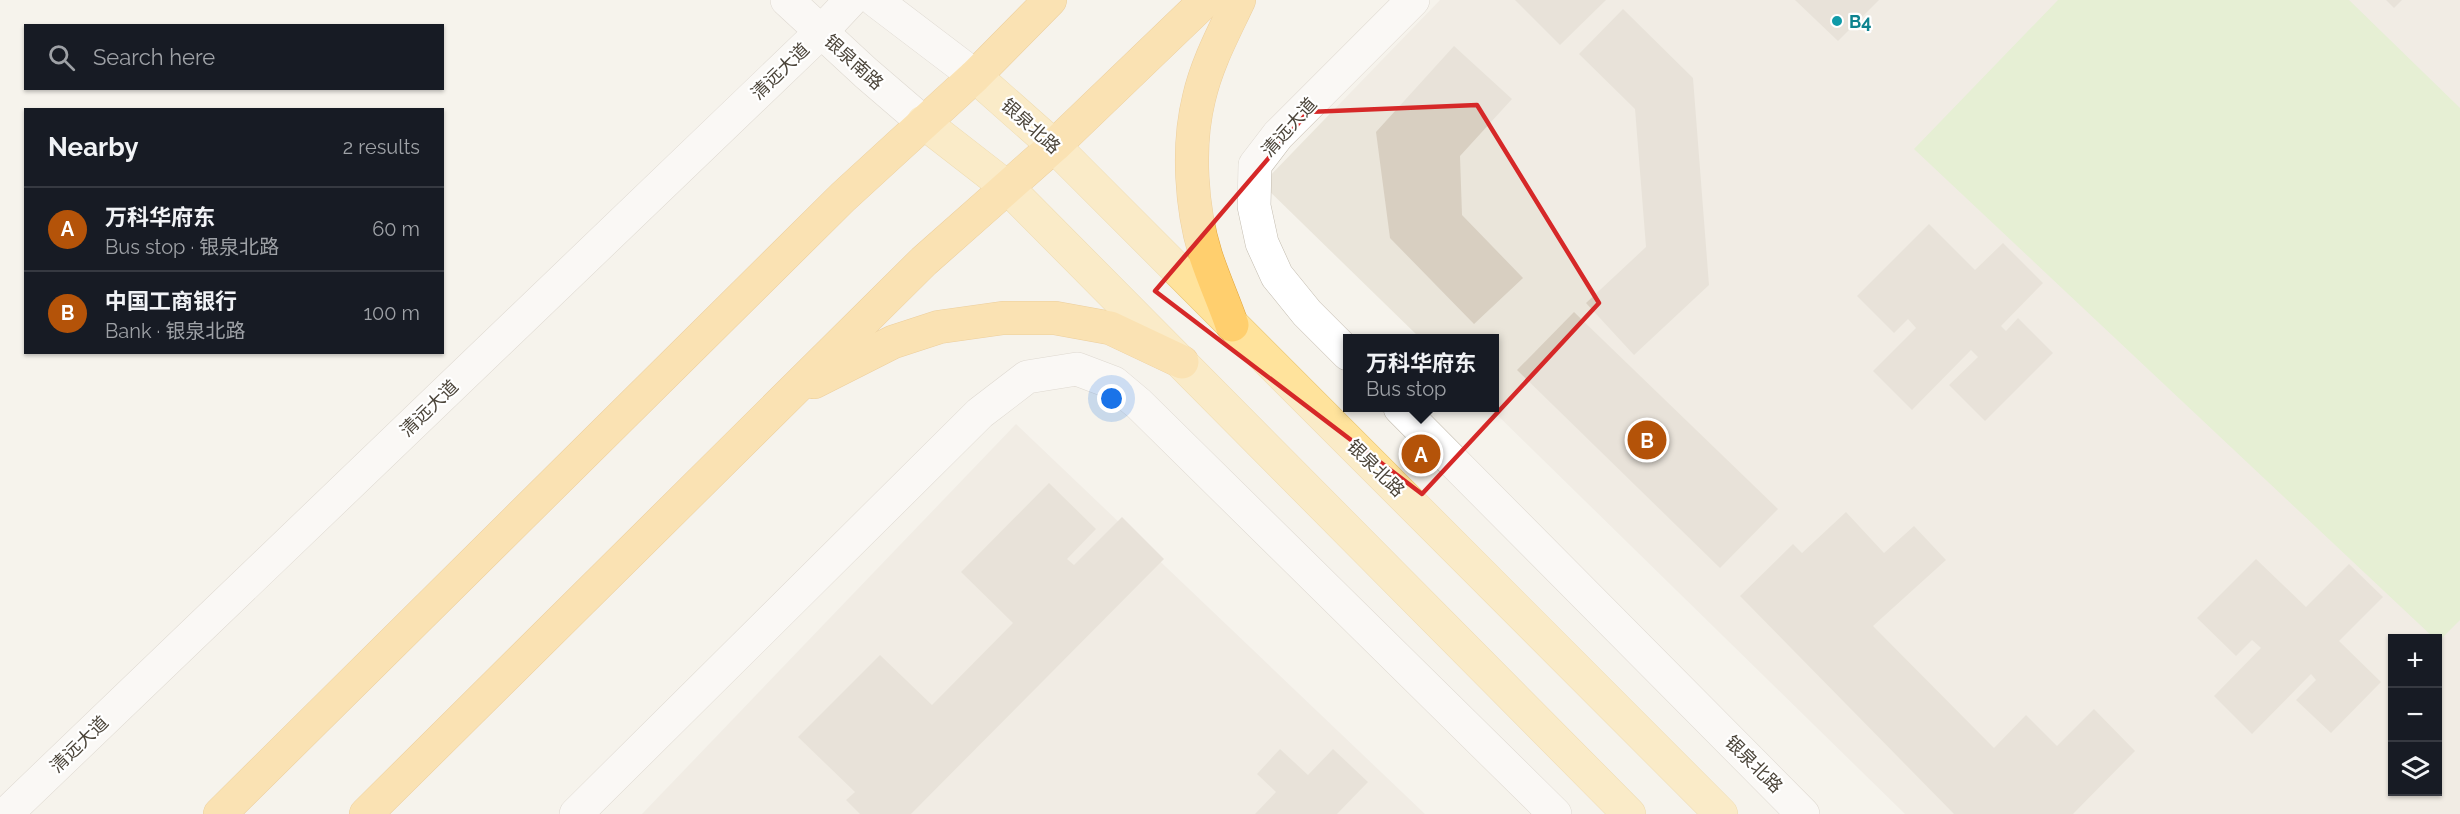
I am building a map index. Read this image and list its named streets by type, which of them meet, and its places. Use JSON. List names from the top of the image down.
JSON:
{
  "streets": {
    "main road": ["银泉北路"],
    "street": ["银泉南路", "清远大道"]
  },
  "crossings": [
    ["银泉南路", "清远大道"]
  ],
  "places": ["B4"],
  "page": {
    "search": "Search here",
    "heading": ["Nearby", "2 results"],
    "list": [
      {
        "mark": "A",
        "name": "万科华府东",
        "note": "Bus stop · 银泉北路",
        "value": "60 m"
      },
      {
        "mark": "B",
        "name": "中国工商银行",
        "note": "Bank · 银泉北路",
        "value": "100 m"
      }
    ],
    "popup": ["万科华府东", "Bus stop"],
    "pins": ["B", "A"],
    "map_buttons": ["+", "−"]
  }
}
